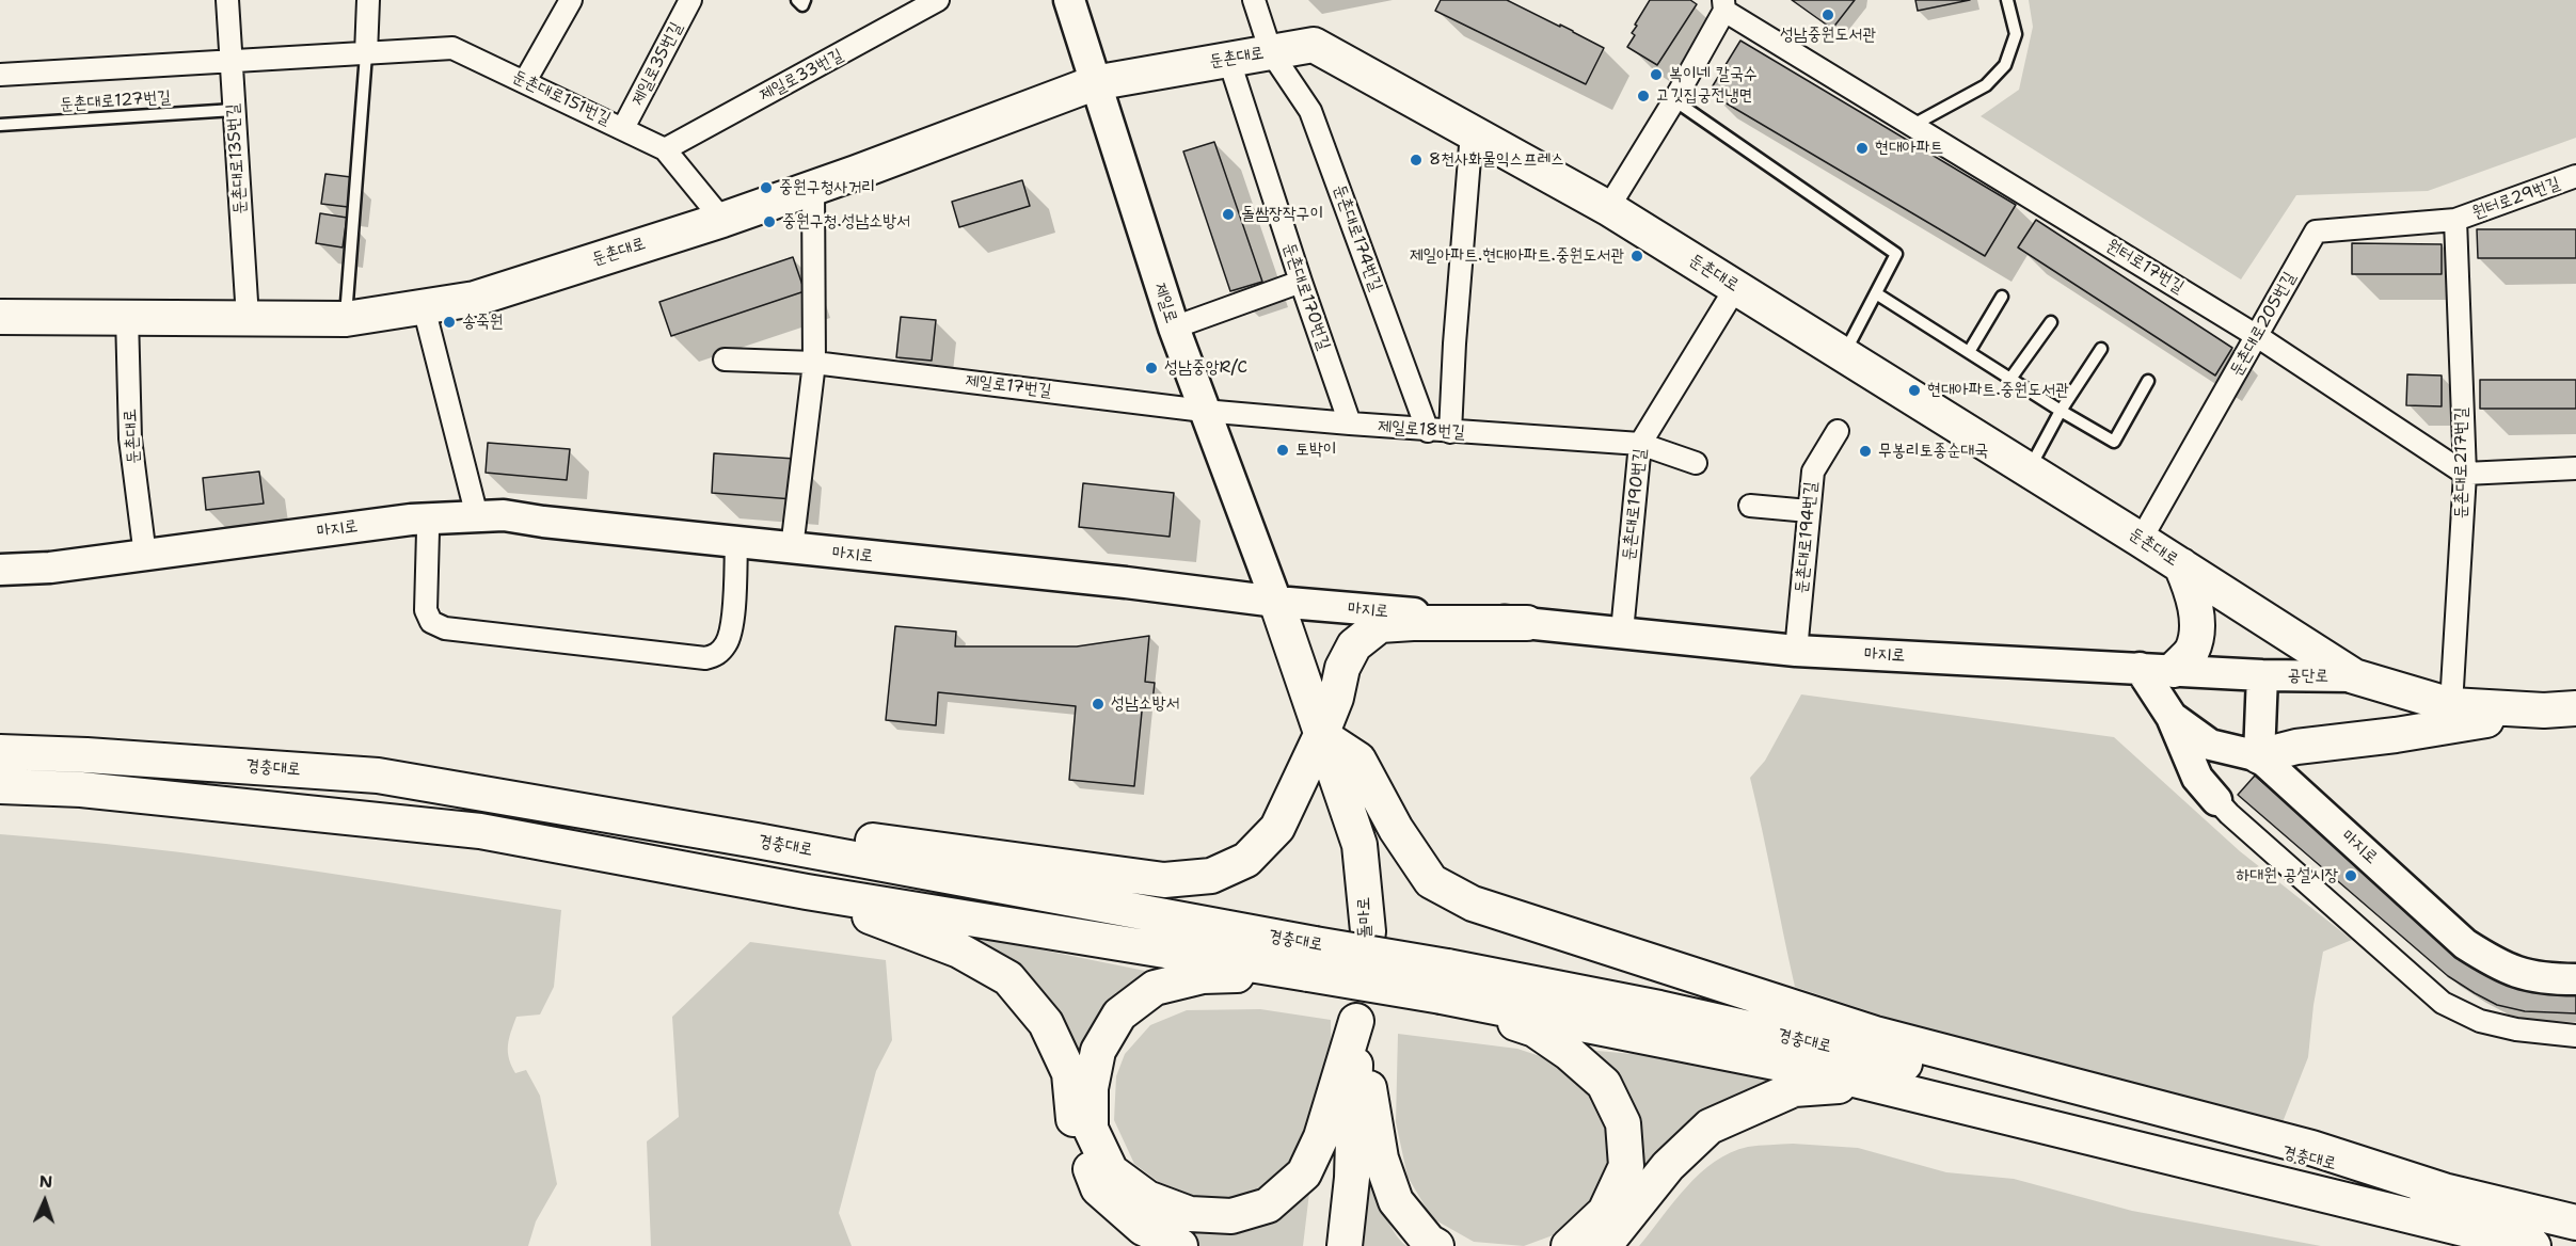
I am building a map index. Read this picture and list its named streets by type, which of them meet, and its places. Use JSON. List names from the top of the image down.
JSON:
{
  "streets": {
    "main road": ["둔촌대로", "경충대로", "돌마로"],
    "street": [
      "제일로35번길",
      "제일로33번길",
      "둔촌대로151번길",
      "둔촌대로135번길",
      "원터로29번길",
      "둔촌대로174번길",
      "원터로17번길",
      "둔촌대로170번길",
      "제일로",
      "둔촌대로205번길",
      "제일로17번길",
      "제일로18번길",
      "둔촌대로217번길",
      "둔촌대로190번길",
      "마지로",
      "둔촌대로194번길",
      "공단로"
    ],
    "lane": ["둔촌대로127번길"]
  },
  "crossings": [
    ["둔촌대로", "둔촌대로151번길"],
    ["둔촌대로", "둔촌대로135번길"],
    ["둔촌대로", "둔촌대로174번길"],
    ["둔촌대로", "둔촌대로170번길"],
    ["둔촌대로", "제일로"],
    ["둔촌대로", "둔촌대로205번길"],
    ["둔촌대로", "둔촌대로217번길"],
    ["둔촌대로", "둔촌대로190번길"],
    ["둔촌대로", "마지로"],
    ["둔촌대로", "공단로"],
    ["제일로35번길", "둔촌대로151번길"],
    ["제일로33번길", "둔촌대로151번길"],
    ["둔촌대로151번길", "둔촌대로135번길"],
    ["둔촌대로127번길", "둔촌대로135번길"],
    ["원터로29번길", "둔촌대로205번길"],
    ["원터로29번길", "둔촌대로217번길"],
    ["둔촌대로174번길", "제일로18번길"],
    ["원터로17번길", "둔촌대로205번길"],
    ["원터로17번길", "둔촌대로217번길"],
    ["둔촌대로170번길", "제일로18번길"],
    ["제일로", "제일로17번길"],
    ["제일로", "제일로18번길"],
    ["제일로", "마지로"],
    ["제일로", "돌마로"],
    ["둔촌대로205번길", "둔촌대로217번길"],
    ["제일로17번길", "제일로18번길"],
    ["제일로18번길", "둔촌대로190번길"],
    ["둔촌대로190번길", "마지로"],
    ["마지로", "둔촌대로194번길"],
    ["마지로", "공단로"],
    ["마지로", "돌마로"]
  ],
  "places": [
    "성남중원도서관",
    "복이네 칼국수",
    "고깃집궁전냉면",
    "현대아파트",
    "8천사화물익스프레스",
    "중원구청사거리",
    "돌쌈장작구이",
    "중원구청.성남소방서",
    "제일아파트.현대아파트.중원도서관",
    "송죽원",
    "성남중앙R/C",
    "현대아파트.중원도서관",
    "토박이",
    "무봉리토종순대국",
    "성남소방서",
    "하대원 공설시장"
  ],
  "north": "top"
}
